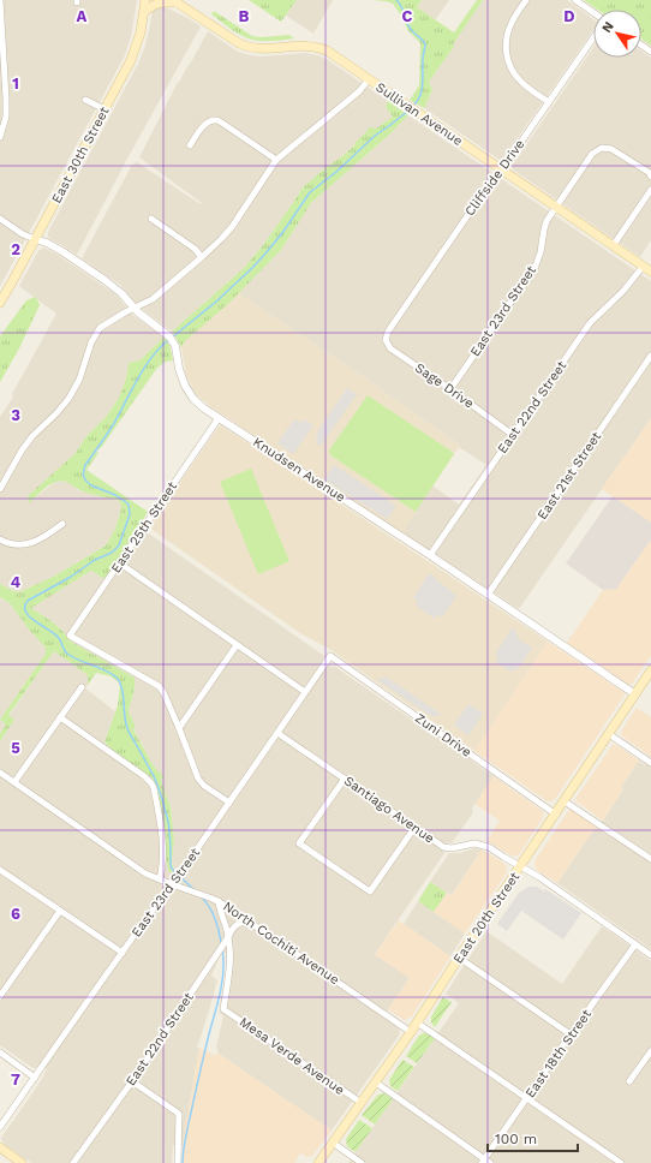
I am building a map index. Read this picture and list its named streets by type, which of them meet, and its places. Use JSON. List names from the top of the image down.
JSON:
{
  "streets": {
    "main road": ["Sullivan Avenue", "East 30th Street", "East 20th Street"],
    "street": [
      "Cliffside Drive",
      "East 23rd Street",
      "Sage Drive",
      "East 22nd Street",
      "Knudsen Avenue",
      "East 21st Street",
      "East 25th Street",
      "Zuni Drive",
      "Santiago Avenue",
      "North Cochiti Avenue",
      "East 18th Street",
      "Mesa Verde Avenue"
    ]
  },
  "crossings": [
    ["Sullivan Avenue", "Cliffside Drive"],
    ["Sullivan Avenue", "East 23rd Street"],
    ["Sullivan Avenue", "East 22nd Street"],
    ["East 30th Street", "Knudsen Avenue"],
    ["Cliffside Drive", "Sage Drive"],
    ["East 23rd Street", "Sage Drive"],
    ["East 23rd Street", "Zuni Drive"],
    ["East 23rd Street", "Santiago Avenue"],
    ["East 23rd Street", "North Cochiti Avenue"],
    ["Sage Drive", "East 22nd Street"],
    ["East 22nd Street", "Knudsen Avenue"],
    ["East 22nd Street", "North Cochiti Avenue"],
    ["East 22nd Street", "Mesa Verde Avenue"],
    ["Knudsen Avenue", "East 21st Street"],
    ["Knudsen Avenue", "East 25th Street"],
    ["Knudsen Avenue", "East 20th Street"],
    ["Zuni Drive", "East 20th Street"],
    ["Santiago Avenue", "East 20th Street"],
    ["Santiago Avenue", "East 18th Street"],
    ["East 20th Street", "North Cochiti Avenue"],
    ["East 20th Street", "Mesa Verde Avenue"]
  ],
  "scale_bar": "100 m",
  "north": "top left",
  "grid": {
    "columns": [
      "A",
      "B",
      "C",
      "D"
    ],
    "rows": [
      "1",
      "2",
      "3",
      "4",
      "5",
      "6",
      "7"
    ]
  }
}
